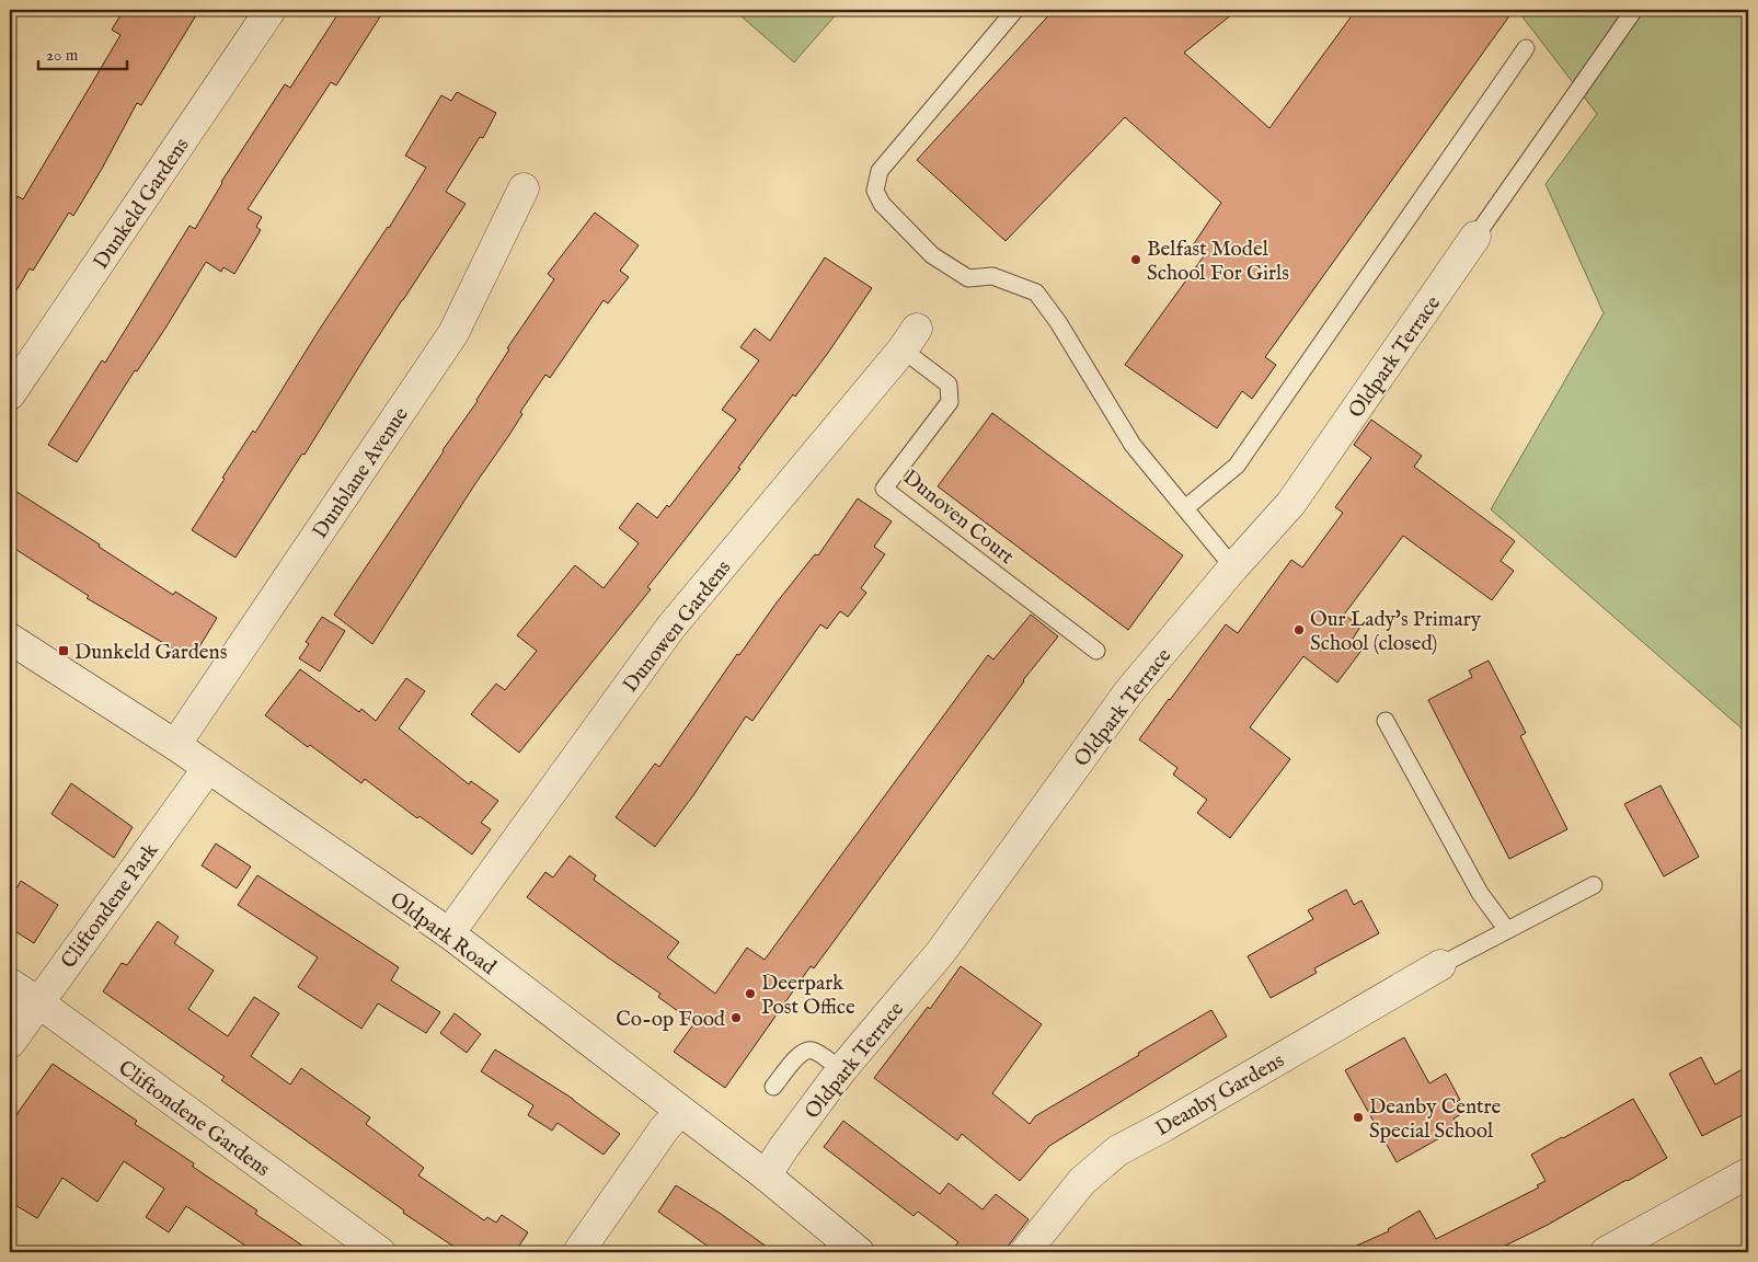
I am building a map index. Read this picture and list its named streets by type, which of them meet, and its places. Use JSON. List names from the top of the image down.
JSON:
{
  "streets": {
    "street": [
      "Dunkeld Gardens",
      "Oldpark Terrace",
      "Dunblane Avenue",
      "Dunowen Gardens",
      "Cliftondene Park",
      "Oldpark Road",
      "Deanby Gardens",
      "Cliftondene Gardens"
    ],
    "lane": ["Dunoven Court"]
  },
  "crossings": [
    ["Oldpark Terrace", "Oldpark Road"],
    ["Dunblane Avenue", "Oldpark Road"],
    ["Dunoven Court", "Dunowen Gardens"],
    ["Dunowen Gardens", "Oldpark Road"],
    ["Cliftondene Park", "Oldpark Road"],
    ["Cliftondene Park", "Cliftondene Gardens"]
  ],
  "places": {
    "other": [
      "Belfast Model School For Girls",
      "Our Lady's Primary School (closed)",
      "Deerpark Post Office",
      "Co-op Food",
      "Deanby Centre Special School"
    ],
    "transit": ["Dunkeld Gardens"]
  },
  "scale_bar": "20 m"
}
